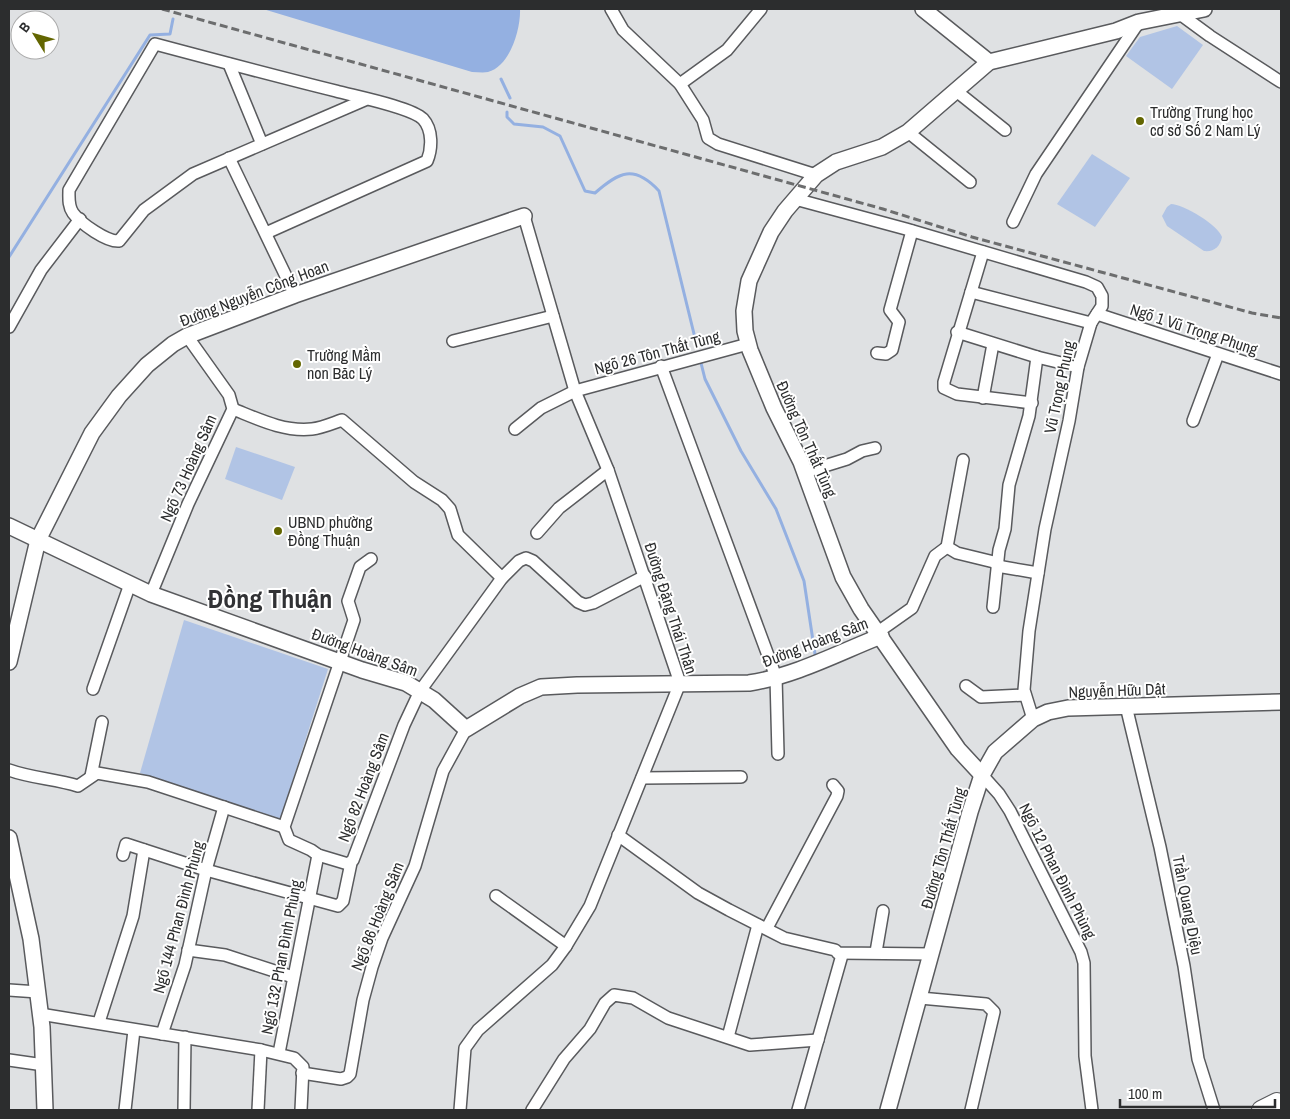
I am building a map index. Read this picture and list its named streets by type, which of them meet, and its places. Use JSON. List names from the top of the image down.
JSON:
{
  "streets": {
    "street": [
      "Đường Nguyễn Công Hoan",
      "Ngõ 1 Vũ Trọng Phụng",
      "Ngõ 26 Tôn Thất Tùng",
      "Vũ Trọng Phụng",
      "Đường Tôn Thất Tùng",
      "Ngõ 73 Hoàng Sâm",
      "Đường Đặng Thái Thân",
      "Đường Hoàng Sâm",
      "Nguyễn Hữu Dật",
      "Ngõ 82 Hoàng Sâm",
      "Ngõ 12 Phan Đình Phùng",
      "Trần Quang Diệu",
      "Ngõ 86 Hoàng Sâm",
      "Ngõ 144 Phan Đình Phùng",
      "Ngõ 132 Phan Đình Phùng"
    ]
  },
  "crossings": [
    ["Đường Nguyễn Công Hoan", "Ngõ 73 Hoàng Sâm"],
    ["Đường Nguyễn Công Hoan", "Đường Đặng Thái Thân"],
    ["Đường Nguyễn Công Hoan", "Đường Hoàng Sâm"],
    ["Ngõ 1 Vũ Trọng Phụng", "Vũ Trọng Phụng"],
    ["Ngõ 26 Tôn Thất Tùng", "Đường Tôn Thất Tùng"],
    ["Ngõ 26 Tôn Thất Tùng", "Đường Đặng Thái Thân"],
    ["Vũ Trọng Phụng", "Đường Tôn Thất Tùng"],
    ["Vũ Trọng Phụng", "Nguyễn Hữu Dật"],
    ["Đường Tôn Thất Tùng", "Đường Hoàng Sâm"],
    ["Đường Tôn Thất Tùng", "Nguyễn Hữu Dật"],
    ["Đường Tôn Thất Tùng", "Ngõ 12 Phan Đình Phùng"],
    ["Ngõ 73 Hoàng Sâm", "Đường Hoàng Sâm"],
    ["Đường Đặng Thái Thân", "Đường Hoàng Sâm"],
    ["Đường Đặng Thái Thân", "Ngõ 82 Hoàng Sâm"],
    ["Đường Hoàng Sâm", "Ngõ 82 Hoàng Sâm"],
    ["Đường Hoàng Sâm", "Ngõ 86 Hoàng Sâm"],
    ["Nguyễn Hữu Dật", "Ngõ 12 Phan Đình Phùng"],
    ["Nguyễn Hữu Dật", "Trần Quang Diệu"],
    ["Ngõ 82 Hoàng Sâm", "Ngõ 132 Phan Đình Phùng"],
    ["Ngõ 86 Hoàng Sâm", "Ngõ 132 Phan Đình Phùng"]
  ],
  "districts": ["Đồng Thuận"],
  "places": ["Trường Trung học cơ sở Số 2 Nam Lý", "Trường Mầm non Băc Lý", "UBND phường Đồng Thuận"],
  "scale_bar": "100 m",
  "north": "top left"
}
